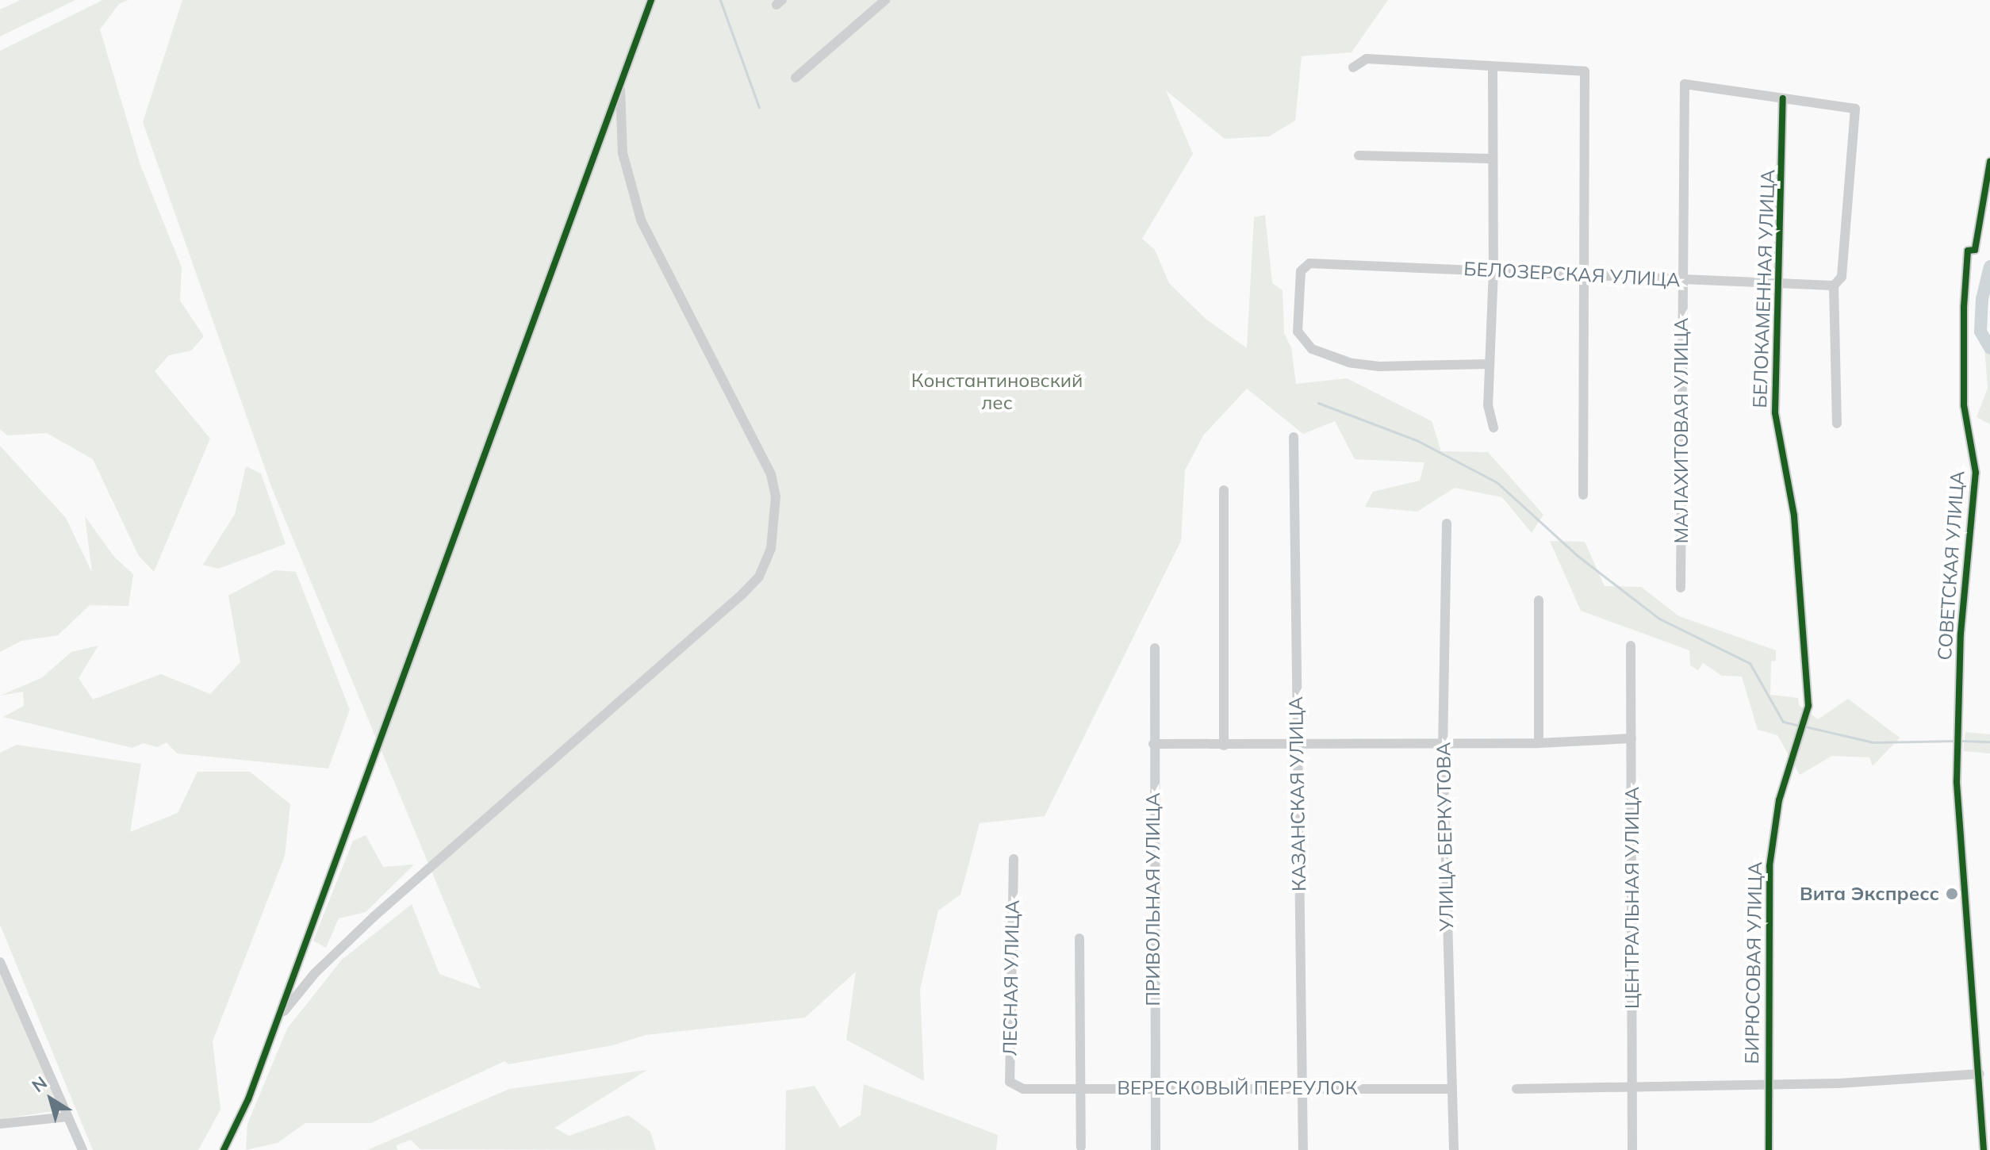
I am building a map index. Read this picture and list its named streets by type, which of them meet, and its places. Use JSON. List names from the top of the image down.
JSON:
{
  "streets": {
    "street": [
      "БЕЛОЗЕРСКАЯ УЛИЦА",
      "БЕЛОКАМЕННАЯ УЛИЦА",
      "МАЛАХИТОВАЯ УЛИЦА",
      "СОВЕТСКАЯ УЛИЦА",
      "КАЗАНСКАЯ УЛИЦА",
      "УЛИЦА БЕРКУТОВА",
      "ЦЕНТРАЛЬНАЯ УЛИЦА",
      "ПРИВОЛЬНАЯ УЛИЦА",
      "БИРЮСОВАЯ УЛИЦА",
      "ЛЕСНАЯ УЛИЦА",
      "ВЕРЕСКОВЫЙ ПЕРЕУЛОК"
    ]
  },
  "crossings": [
    ["БЕЛОЗЕРСКАЯ УЛИЦА", "БЕЛОКАМЕННАЯ УЛИЦА"],
    ["БЕЛОЗЕРСКАЯ УЛИЦА", "МАЛАХИТОВАЯ УЛИЦА"],
    ["БЕЛОКАМЕННАЯ УЛИЦА", "МАЛАХИТОВАЯ УЛИЦА"],
    ["БЕЛОКАМЕННАЯ УЛИЦА", "БИРЮСОВАЯ УЛИЦА"],
    ["КАЗАНСКАЯ УЛИЦА", "ВЕРЕСКОВЫЙ ПЕРЕУЛОК"],
    ["УЛИЦА БЕРКУТОВА", "ВЕРЕСКОВЫЙ ПЕРЕУЛОК"],
    ["ПРИВОЛЬНАЯ УЛИЦА", "ВЕРЕСКОВЫЙ ПЕРЕУЛОК"],
    ["ЛЕСНАЯ УЛИЦА", "ВЕРЕСКОВЫЙ ПЕРЕУЛОК"]
  ],
  "parks": ["Константиновский лес"],
  "places": ["Вита Экспресс"],
  "north": "top left"
}
